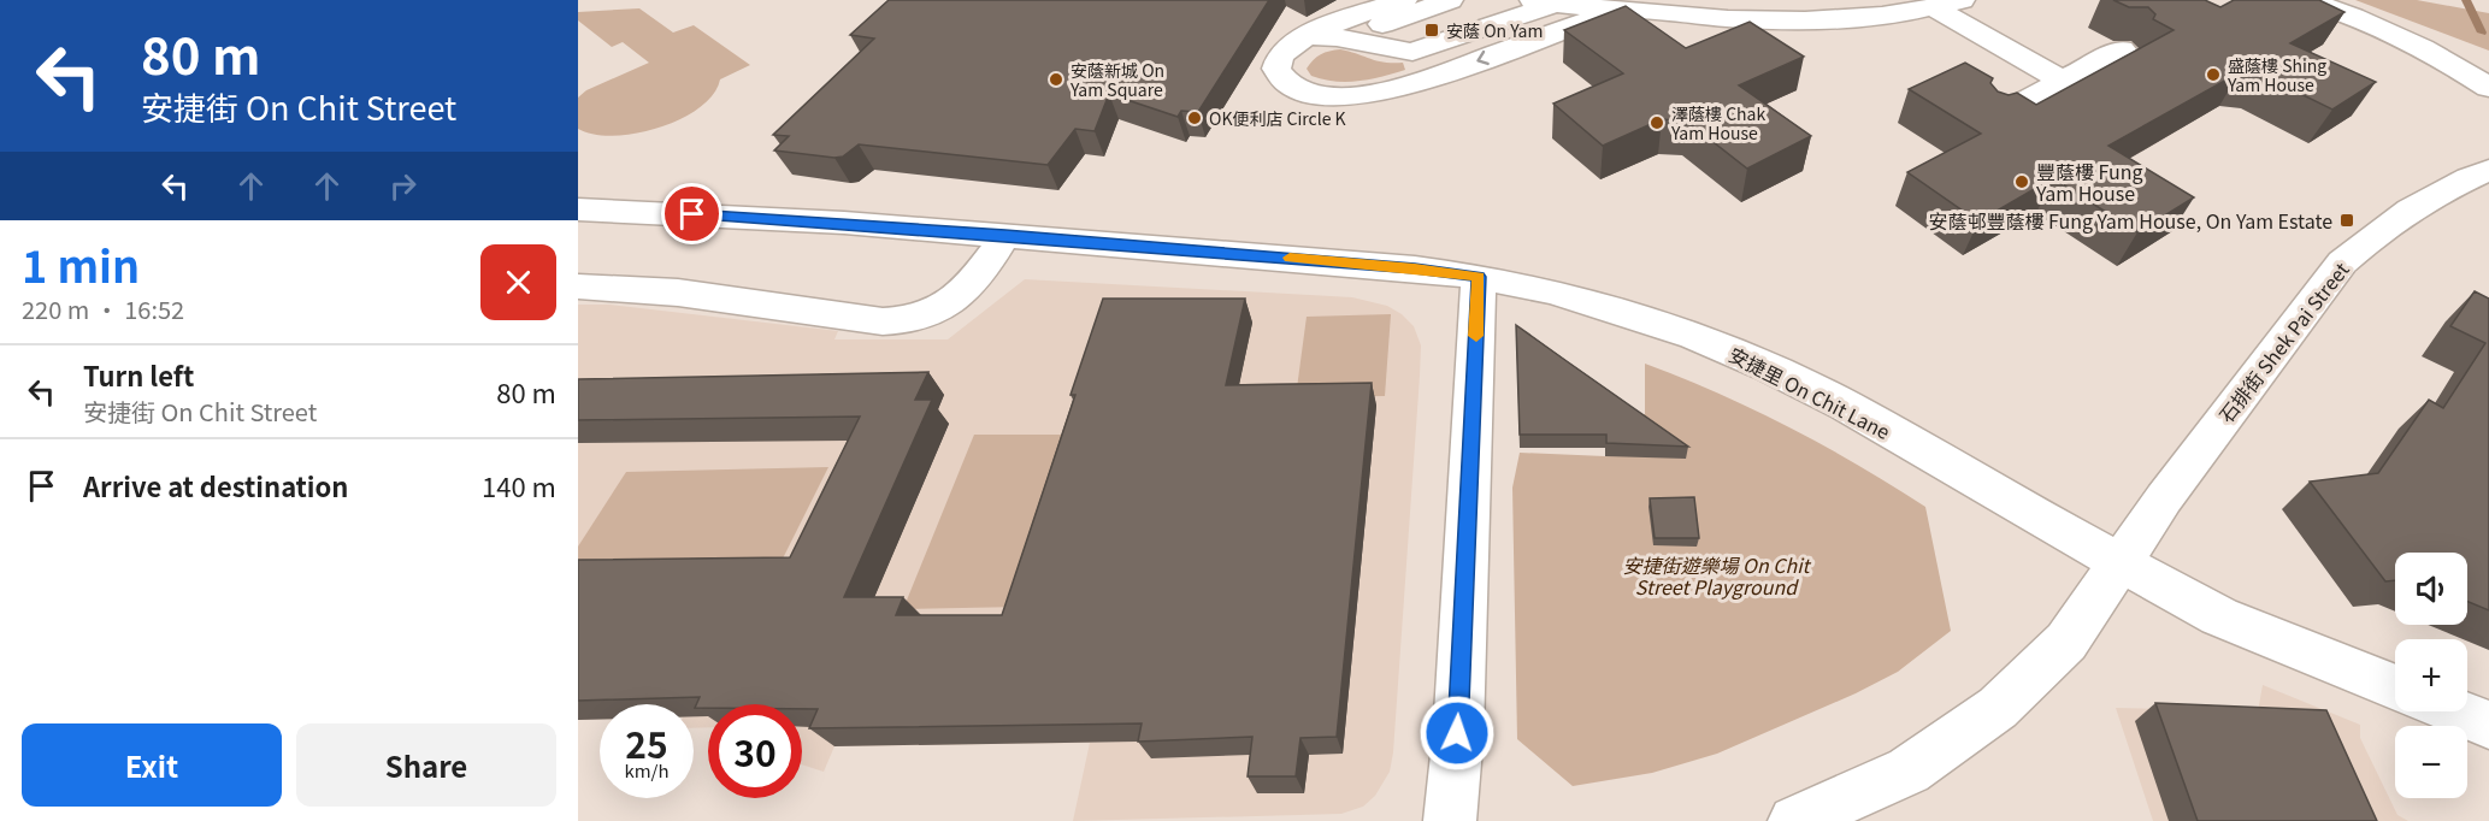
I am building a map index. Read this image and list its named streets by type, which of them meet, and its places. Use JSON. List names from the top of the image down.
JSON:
{
  "streets": {
    "street": ["石排街 Shek Pai Street", "安捷里 On Chit Lane"]
  },
  "crossings": [
    ["石排街 Shek Pai Street", "安捷里 On Chit Lane"]
  ],
  "parks": ["安捷街遊樂場 On Chit Street Playground"],
  "places": {
    "transit": ["安蔭 On Yam", "安蔭邨豐蔭樓 Fung Yam House, On Yam Estate"],
    "other": [
      "盛蔭樓 Shing Yam House",
      "安蔭新城 On Yam Square",
      "OK便利店 Circle K",
      "澤蔭樓 Chak Yam House",
      "豐蔭樓 Fung Yam House"
    ]
  },
  "page": {
    "turn": ["80 m", "安捷街 On Chit Street"],
    "heading": ["1 min", "220 m · 16:52"],
    "list": [
      {
        "name": "Turn left",
        "note": "安捷街 On Chit Street",
        "value": "80 m"
      },
      {
        "name": "Arrive at destination",
        "value": "140 m"
      }
    ],
    "map_buttons": ["+", "−"],
    "speed": "25 km/h",
    "limit": "30",
    "buttons": ["Exit", "Share"]
  }
}
